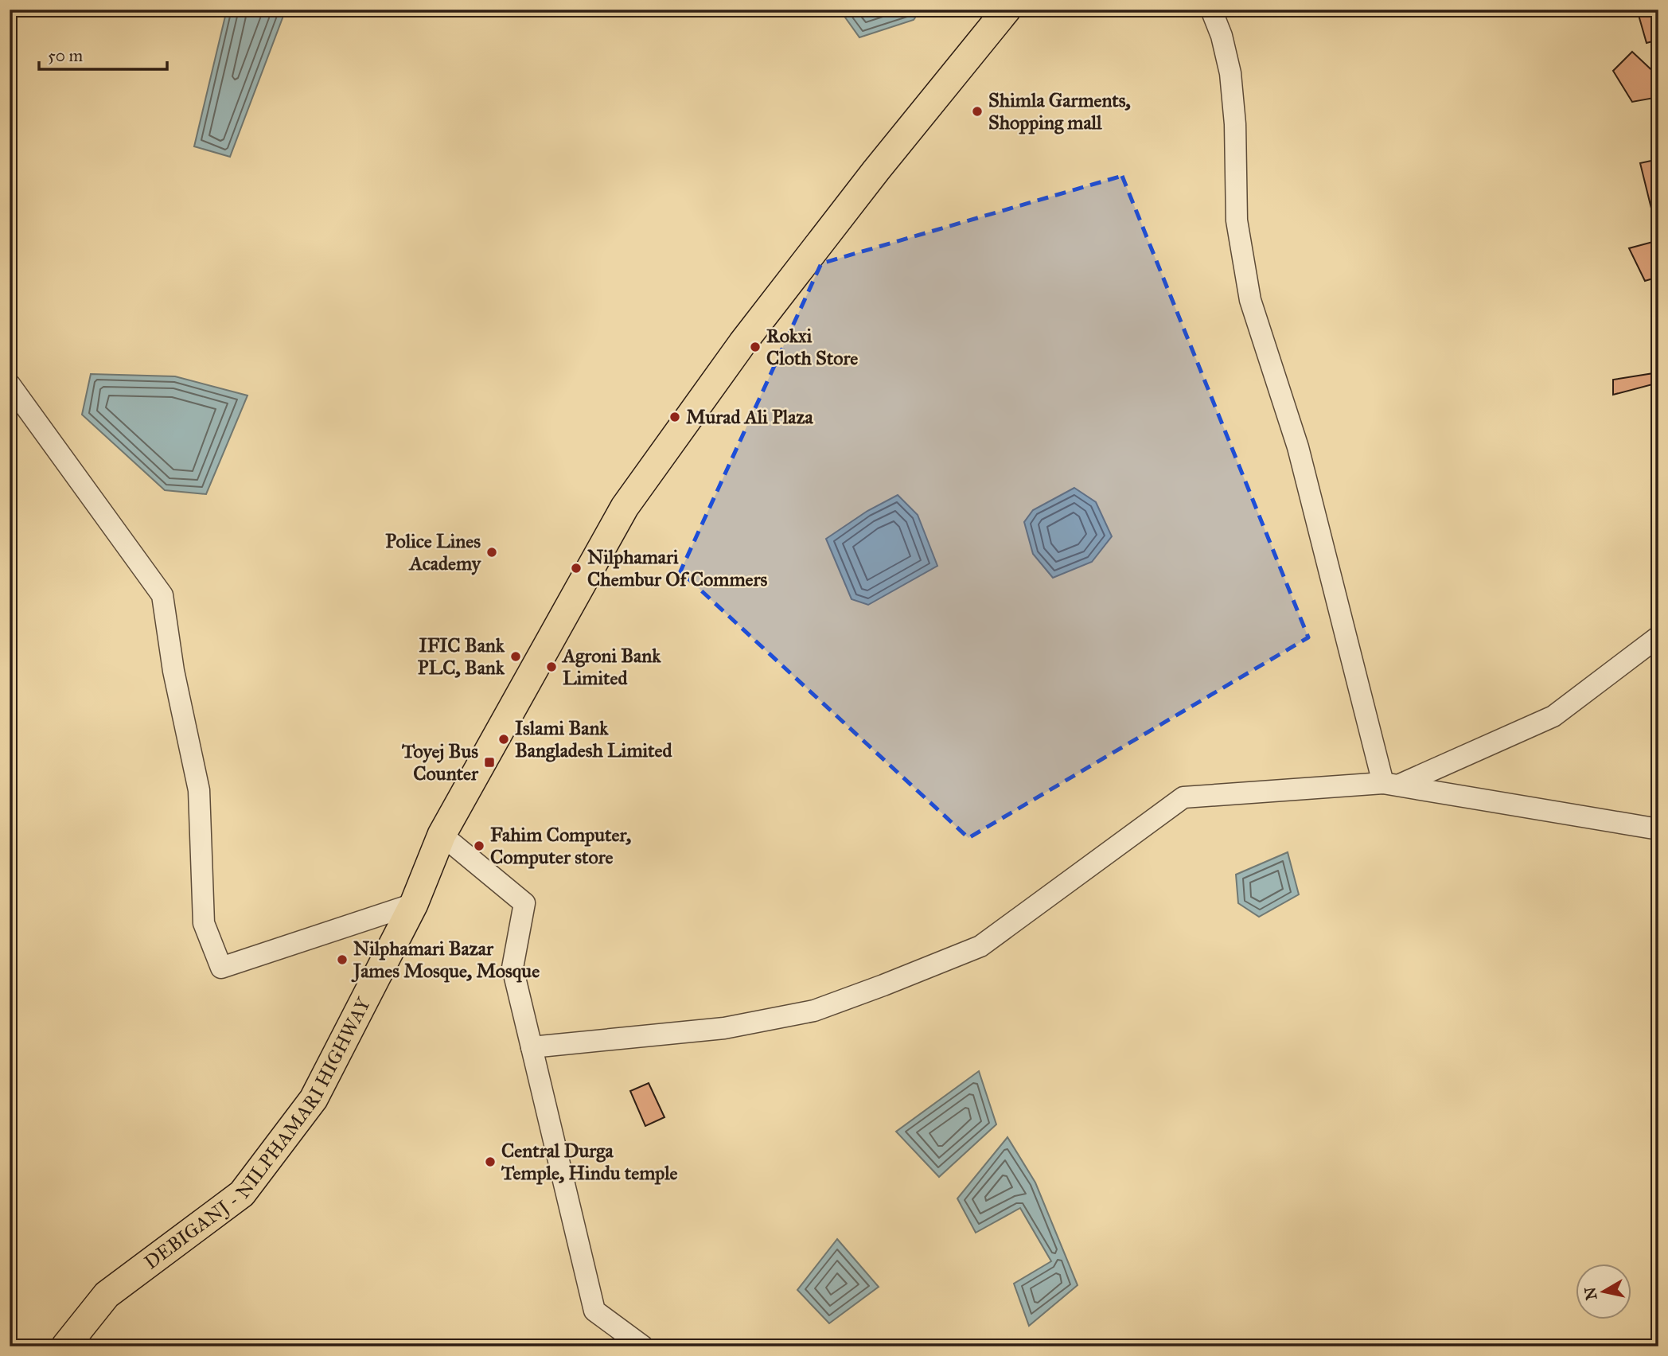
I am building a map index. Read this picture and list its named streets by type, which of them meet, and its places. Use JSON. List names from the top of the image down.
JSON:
{
  "streets": {
    "main road": ["DEBIGANJ - NILPHAMARI HIGHWAY"]
  },
  "places": {
    "other": [
      "Shimla Garments, Shopping mall",
      "Rokxi Cloth Store",
      "Murad Ali Plaza",
      "Police Lines Academy",
      "Nilphamari Chembur Of Commers",
      "IFIC Bank PLC, Bank",
      "Agroni Bank Limited",
      "Islami Bank Bangladesh Limited",
      "Fahim Computer, Computer store",
      "Nilphamari Bazar James Mosque, Mosque",
      "Central Durga Temple, Hindu temple"
    ],
    "transit": ["Toyej Bus Counter"]
  },
  "scale_bar": "50 m",
  "north": "left"
}
